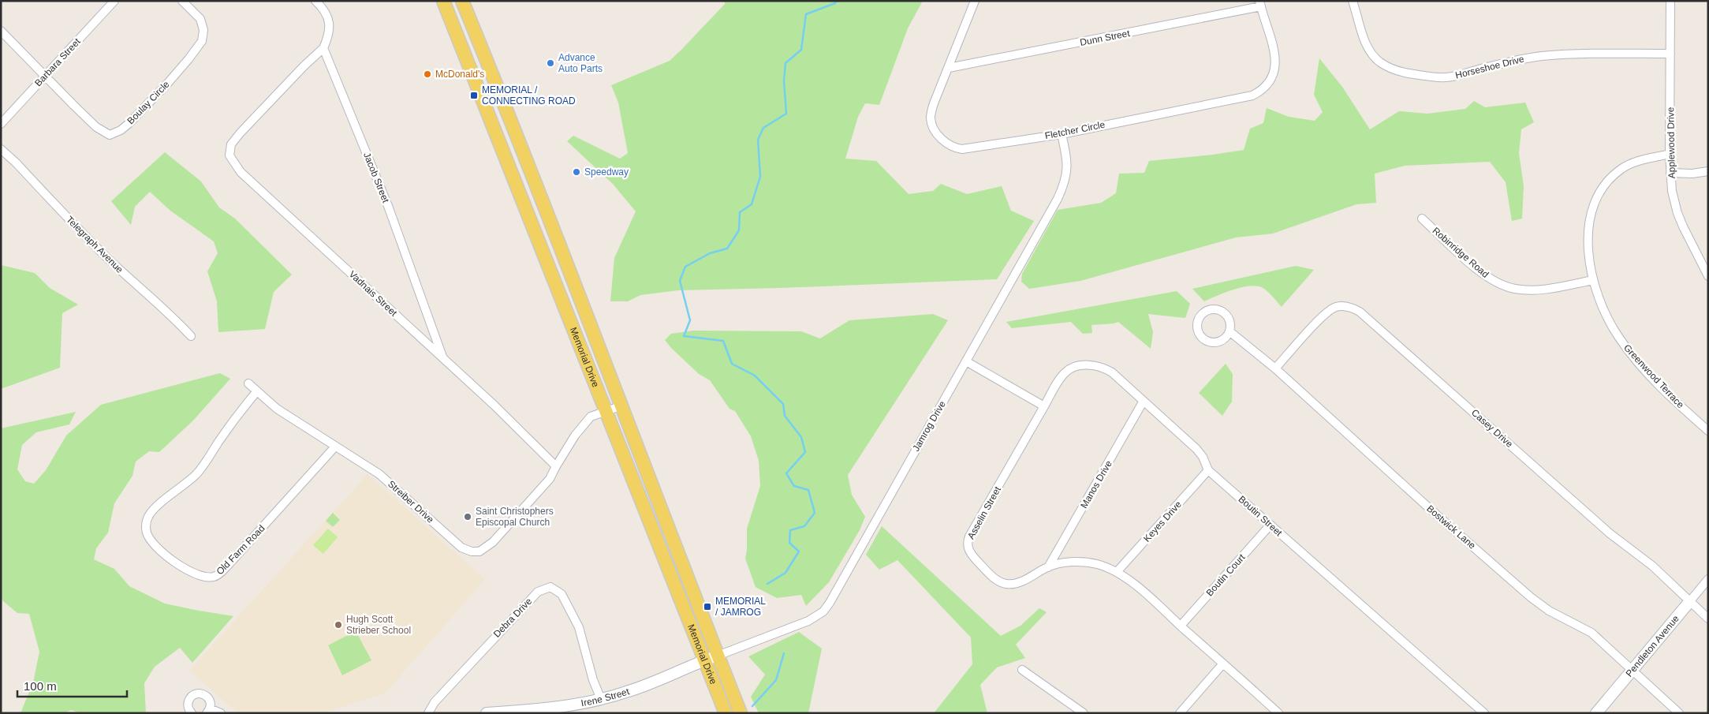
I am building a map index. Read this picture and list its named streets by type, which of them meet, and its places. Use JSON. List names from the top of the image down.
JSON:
{
  "streets": {
    "main road": ["Memorial Drive"],
    "street": [
      "Dunn Street",
      "Barbara Street",
      "Horseshoe Drive",
      "Boulay Circle",
      "Fletcher Circle",
      "Applewood Drive",
      "Jacob Street",
      "Telegraph Avenue",
      "Robinridge Road",
      "Vadnais Street",
      "Greenwood Terrace",
      "Jamrog Drive",
      "Casey Drive",
      "Manos Drive",
      "Streiber Drive",
      "Asselin Street",
      "Boutin Street",
      "Keyes Drive",
      "Bostwick Lane",
      "Old Farm Road",
      "Boutin Court",
      "Debra Drive",
      "Pendleton Avenue",
      "Irene Street"
    ]
  },
  "crossings": [
    ["Dunn Street", "Fletcher Circle"],
    ["Barbara Street", "Boulay Circle"],
    ["Horseshoe Drive", "Applewood Drive"],
    ["Fletcher Circle", "Jamrog Drive"],
    ["Applewood Drive", "Greenwood Terrace"],
    ["Jacob Street", "Vadnais Street"],
    ["Robinridge Road", "Greenwood Terrace"],
    ["Vadnais Street", "Streiber Drive"],
    ["Memorial Drive", "Jamrog Drive"],
    ["Memorial Drive", "Irene Street"],
    ["Jamrog Drive", "Irene Street"],
    ["Casey Drive", "Bostwick Lane"],
    ["Casey Drive", "Pendleton Avenue"],
    ["Manos Drive", "Asselin Street"],
    ["Manos Drive", "Boutin Street"],
    ["Streiber Drive", "Old Farm Road"],
    ["Asselin Street", "Boutin Street"],
    ["Asselin Street", "Keyes Drive"],
    ["Asselin Street", "Boutin Court"],
    ["Boutin Street", "Keyes Drive"],
    ["Boutin Street", "Boutin Court"],
    ["Bostwick Lane", "Pendleton Avenue"],
    ["Debra Drive", "Irene Street"]
  ],
  "places": {
    "other": [
      "Advance Auto Parts",
      "McDonald's",
      "Speedway",
      "Saint Christophers Episcopal Church",
      "Hugh Scott Strieber School"
    ],
    "transit": ["MEMORIAL / CONNECTING ROAD", "MEMORIAL / JAMROG"]
  },
  "scale_bar": "100 m"
}
